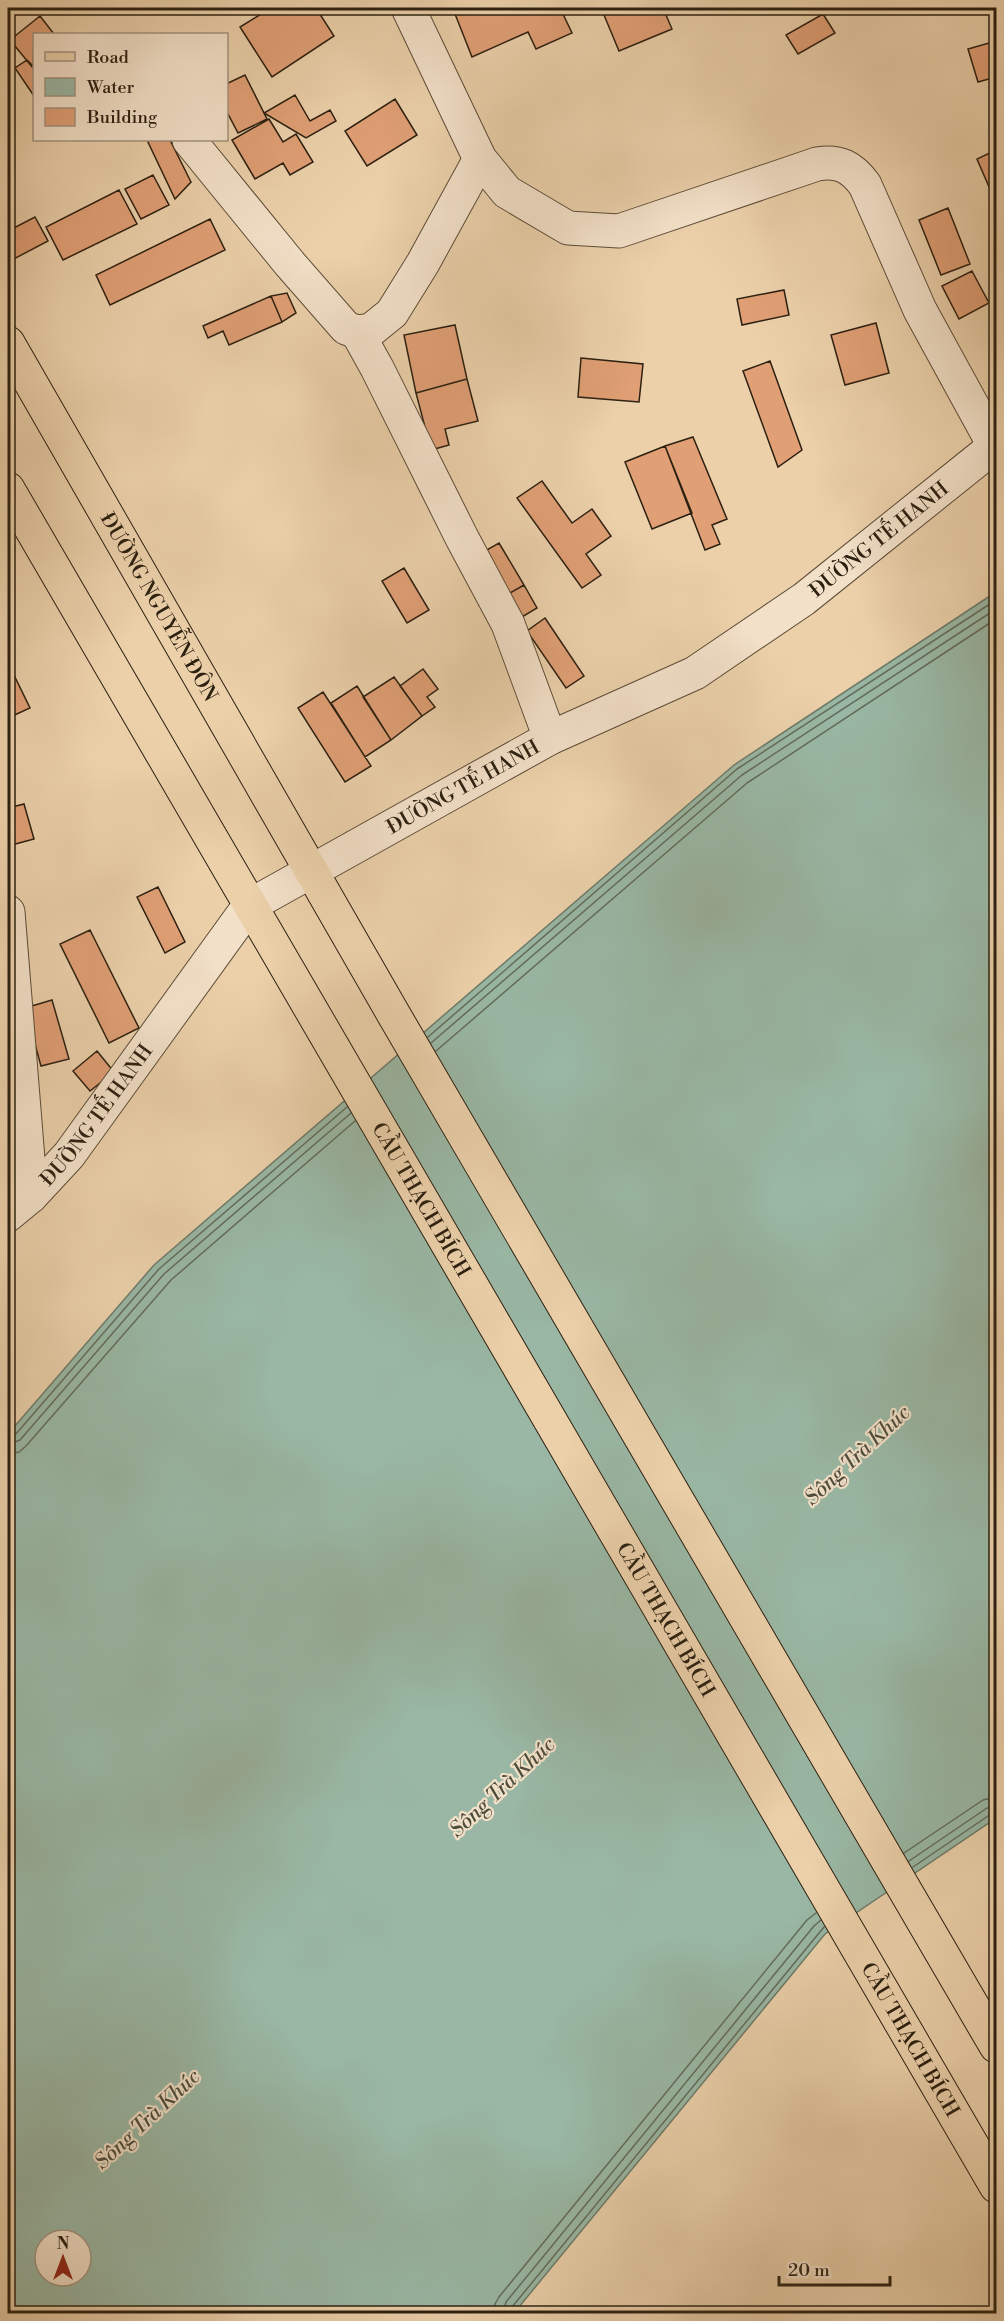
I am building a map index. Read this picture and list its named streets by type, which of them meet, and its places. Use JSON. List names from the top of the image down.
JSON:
{
  "streets": {
    "main road": ["ĐƯỜNG NGUYỄN ĐÔN", "CẦU THẠCH BÍCH"],
    "street": ["ĐƯỜNG TẾ HANH"]
  },
  "crossings": [
    ["ĐƯỜNG TẾ HANH", "ĐƯỜNG NGUYỄN ĐÔN"],
    ["ĐƯỜNG TẾ HANH", "CẦU THẠCH BÍCH"]
  ],
  "water": ["Sông Trà Khúc"],
  "legend": ["Road", "Water", "Building"],
  "scale_bar": "20 m",
  "north": "top"
}
